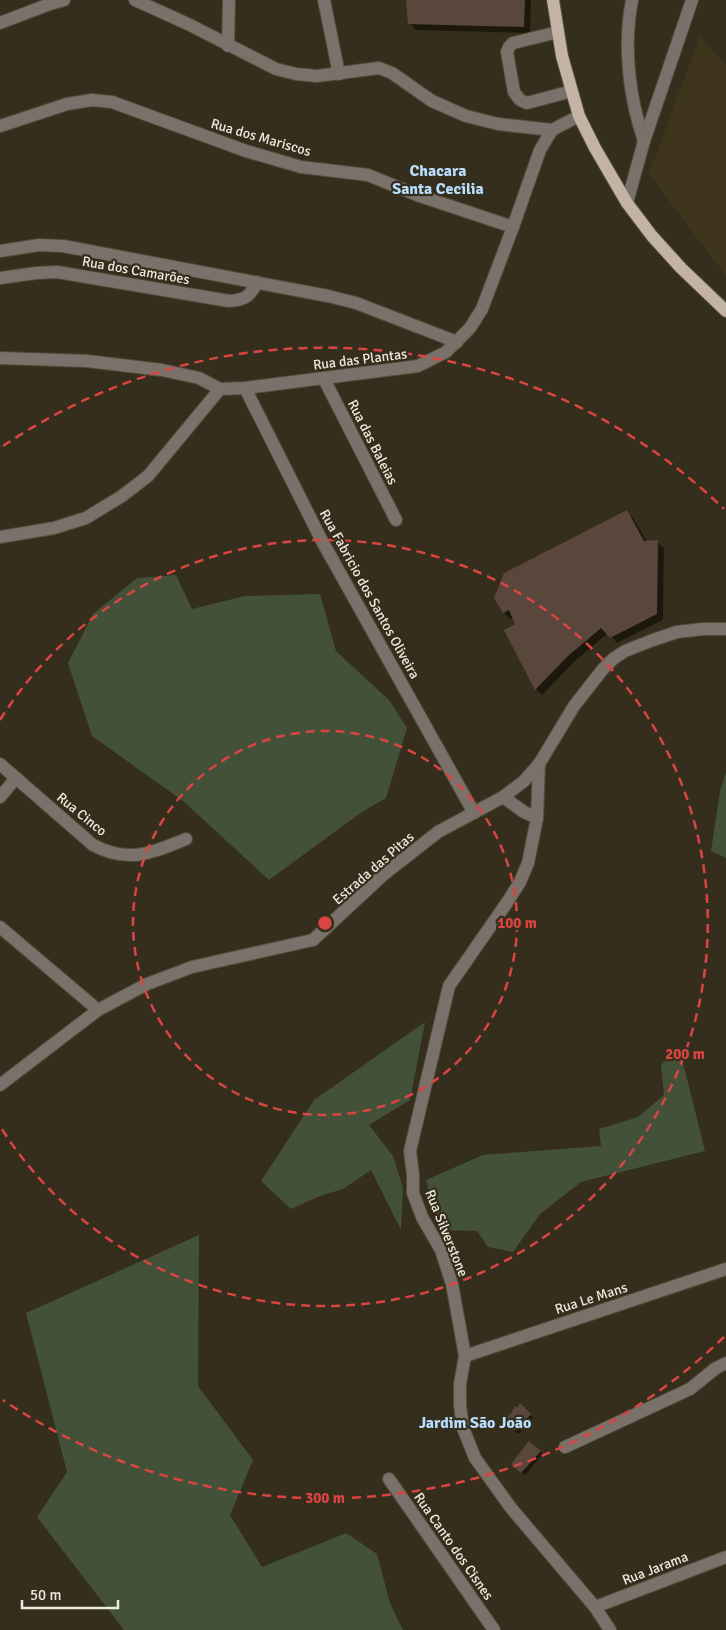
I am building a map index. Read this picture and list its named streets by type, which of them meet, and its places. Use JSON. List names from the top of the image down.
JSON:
{
  "streets": {
    "street": [
      "Rua dos Mariscos",
      "Rua dos Camarões",
      "Rua das Plantas",
      "Rua das Baleias",
      "Rua Fabricio dos Santos Oliveira",
      "Rua Cinco",
      "Estrada das Pitas",
      "Rua Silverstone",
      "Rua Le Mans",
      "Rua Canto dos Cisnes",
      "Rua Jarama"
    ]
  },
  "crossings": [
    ["Rua dos Mariscos", "Rua das Plantas"],
    ["Rua dos Camarões", "Rua das Plantas"],
    ["Rua das Plantas", "Rua das Baleias"],
    ["Rua das Plantas", "Rua Fabricio dos Santos Oliveira"],
    ["Rua Fabricio dos Santos Oliveira", "Estrada das Pitas"],
    ["Estrada das Pitas", "Rua Silverstone"],
    ["Rua Silverstone", "Rua Le Mans"],
    ["Rua Silverstone", "Rua Jarama"]
  ],
  "districts": ["Chacara Santa Cecilia", "Jardim São João"],
  "scale_bar": "50 m",
  "rings": ["100 m", "200 m", "300 m"]
}
